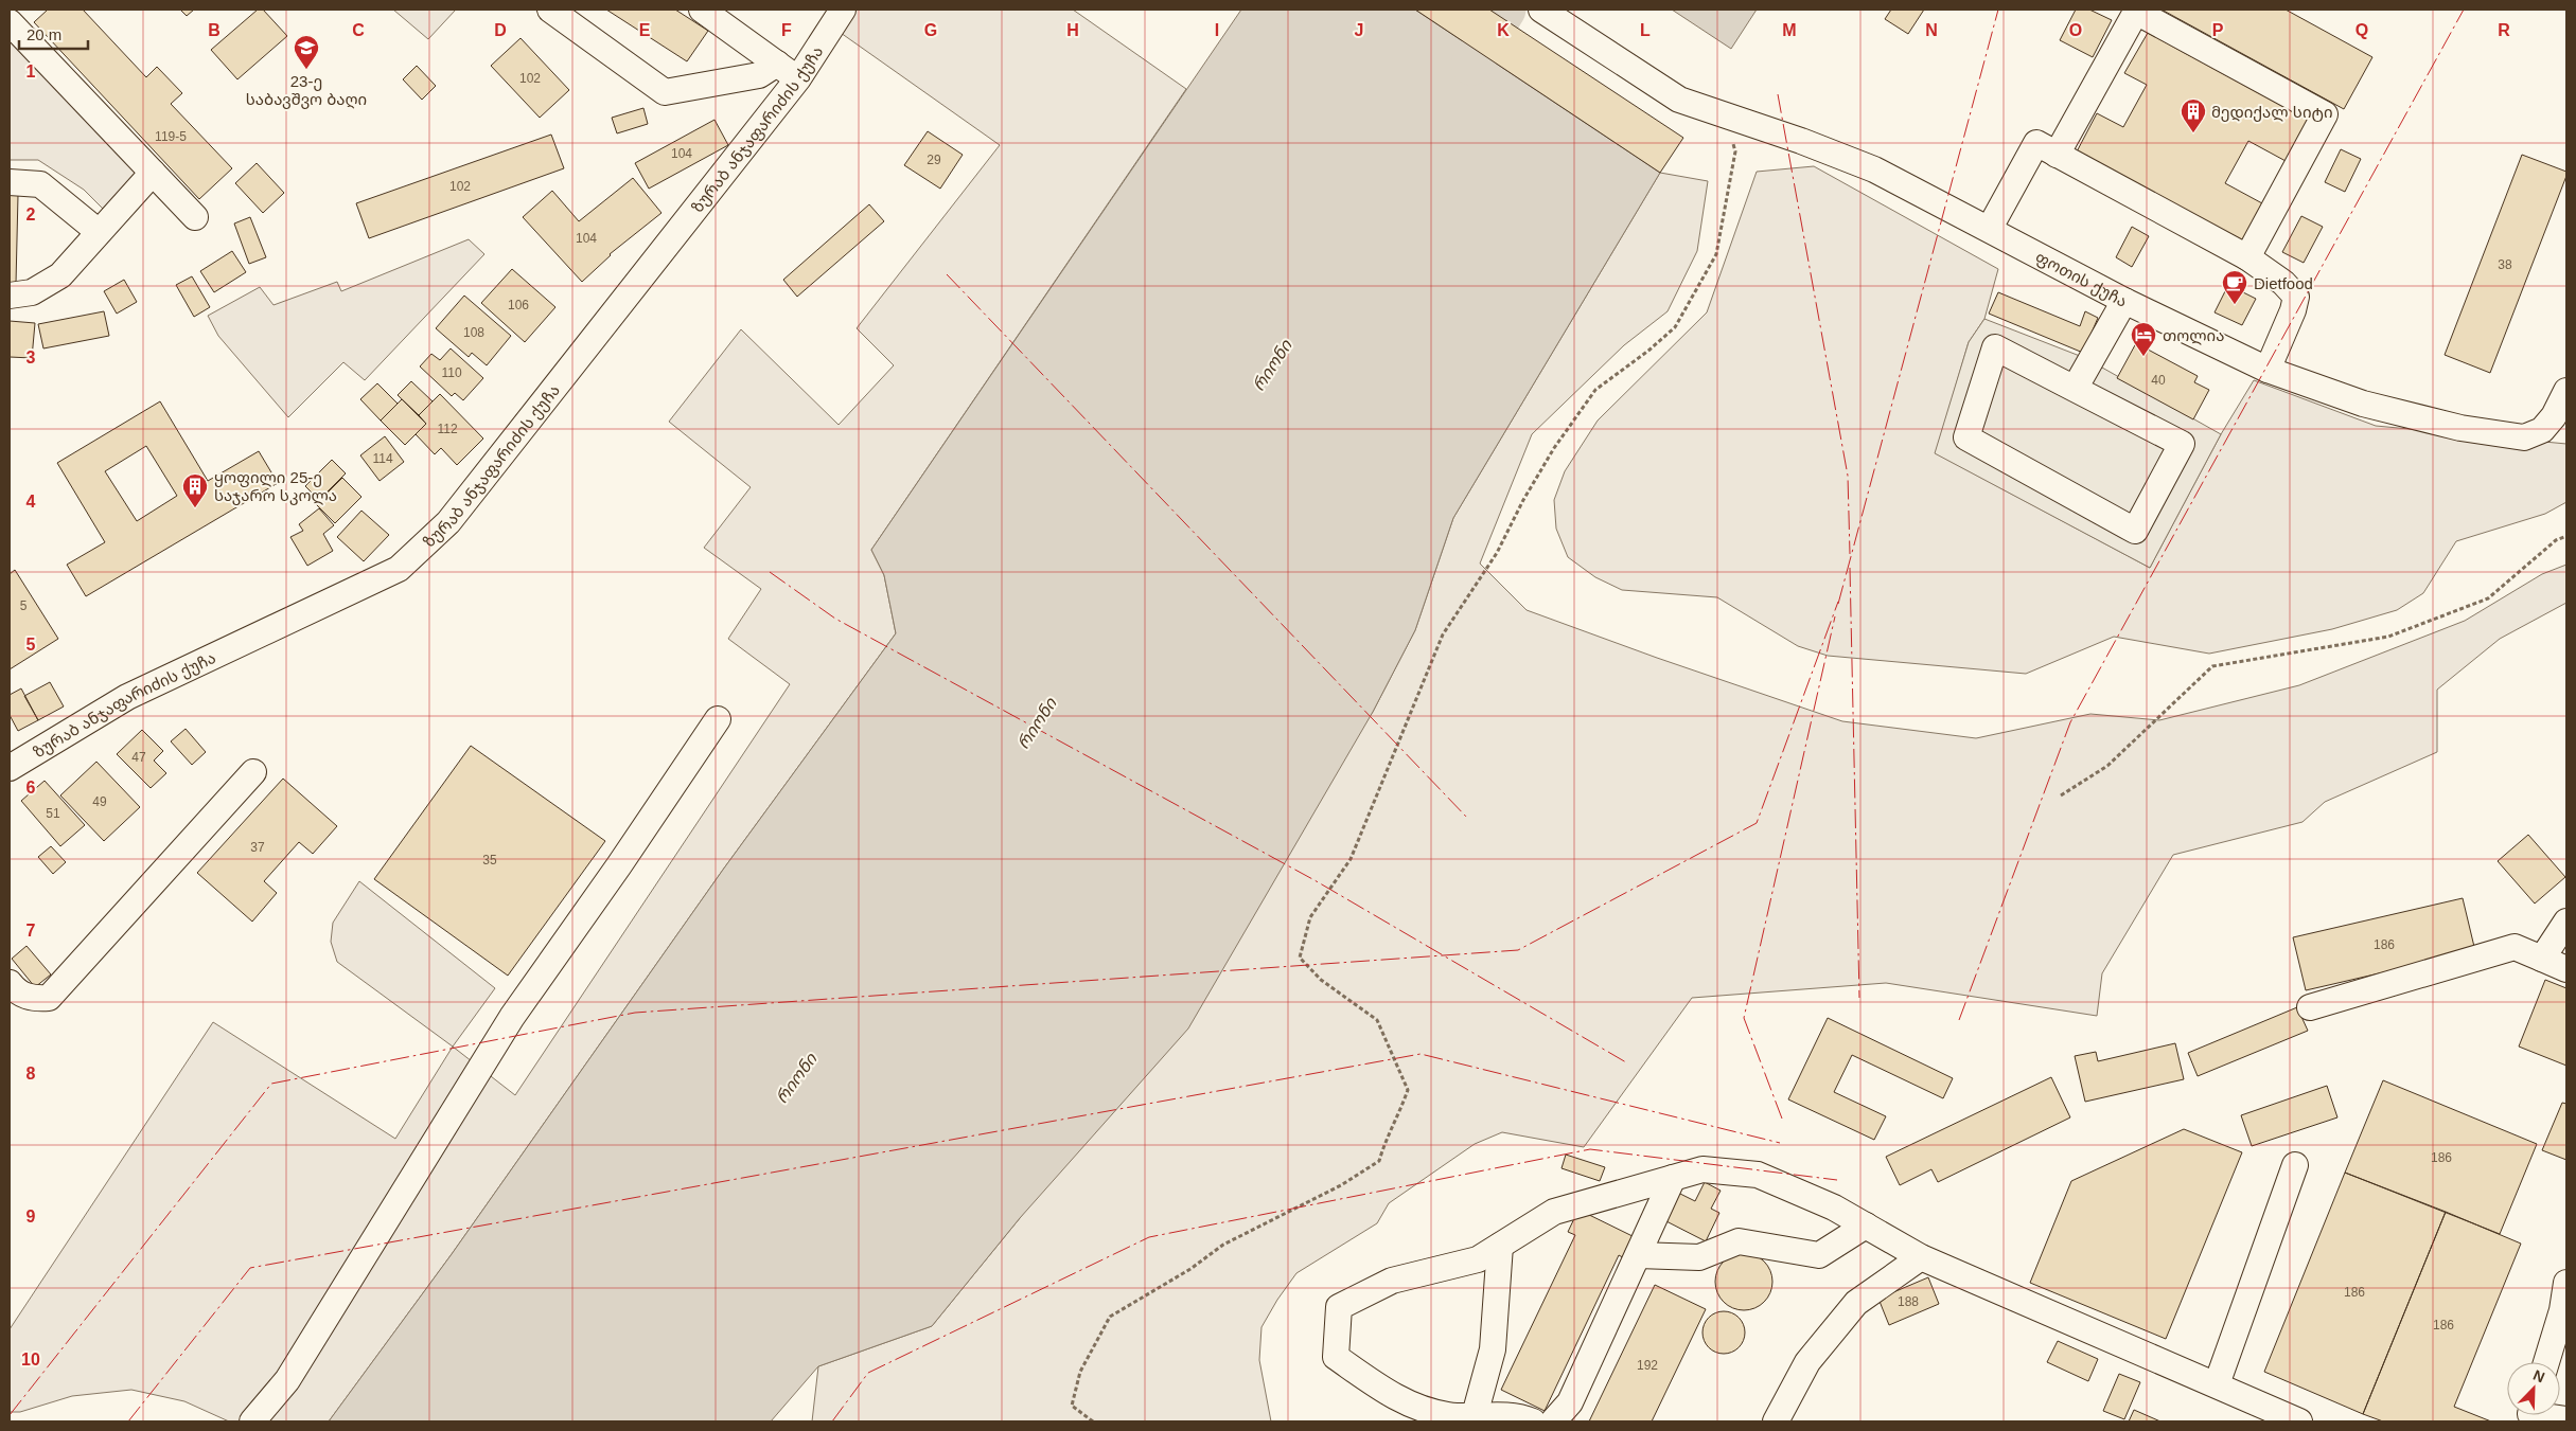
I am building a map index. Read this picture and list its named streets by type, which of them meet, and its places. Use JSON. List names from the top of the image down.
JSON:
{
  "streets": {
    "street": ["ზურაბ ანჯაფარიძის ქუჩა", "ფოთის ქუჩა"]
  },
  "water": ["რიონი"],
  "places": {
    "school or university": ["23-ე საბავშვო ბაღი"],
    "building": ["მედიქალ სიტი", "ყოფილი 25-ე საჯარო სკოლა"],
    "cafe": ["Dietfood"],
    "hotel": ["თოლია"]
  },
  "house_numbers": [
    "102",
    "119-5",
    "104",
    "29",
    "102",
    "104",
    "38",
    "106",
    "108",
    "110",
    "40",
    "112",
    "114",
    "5",
    "47",
    "49",
    "51",
    "37",
    "35",
    "186",
    "186",
    "186",
    "188",
    "186",
    "192"
  ],
  "scale_bar": "20 m",
  "north": "top right",
  "grid": {
    "columns": [
      "B",
      "C",
      "D",
      "E",
      "F",
      "G",
      "H",
      "I",
      "J",
      "K",
      "L",
      "M",
      "N",
      "O",
      "P",
      "Q",
      "R"
    ],
    "rows": [
      "1",
      "2",
      "3",
      "4",
      "5",
      "6",
      "7",
      "8",
      "9",
      "10"
    ]
  }
}
